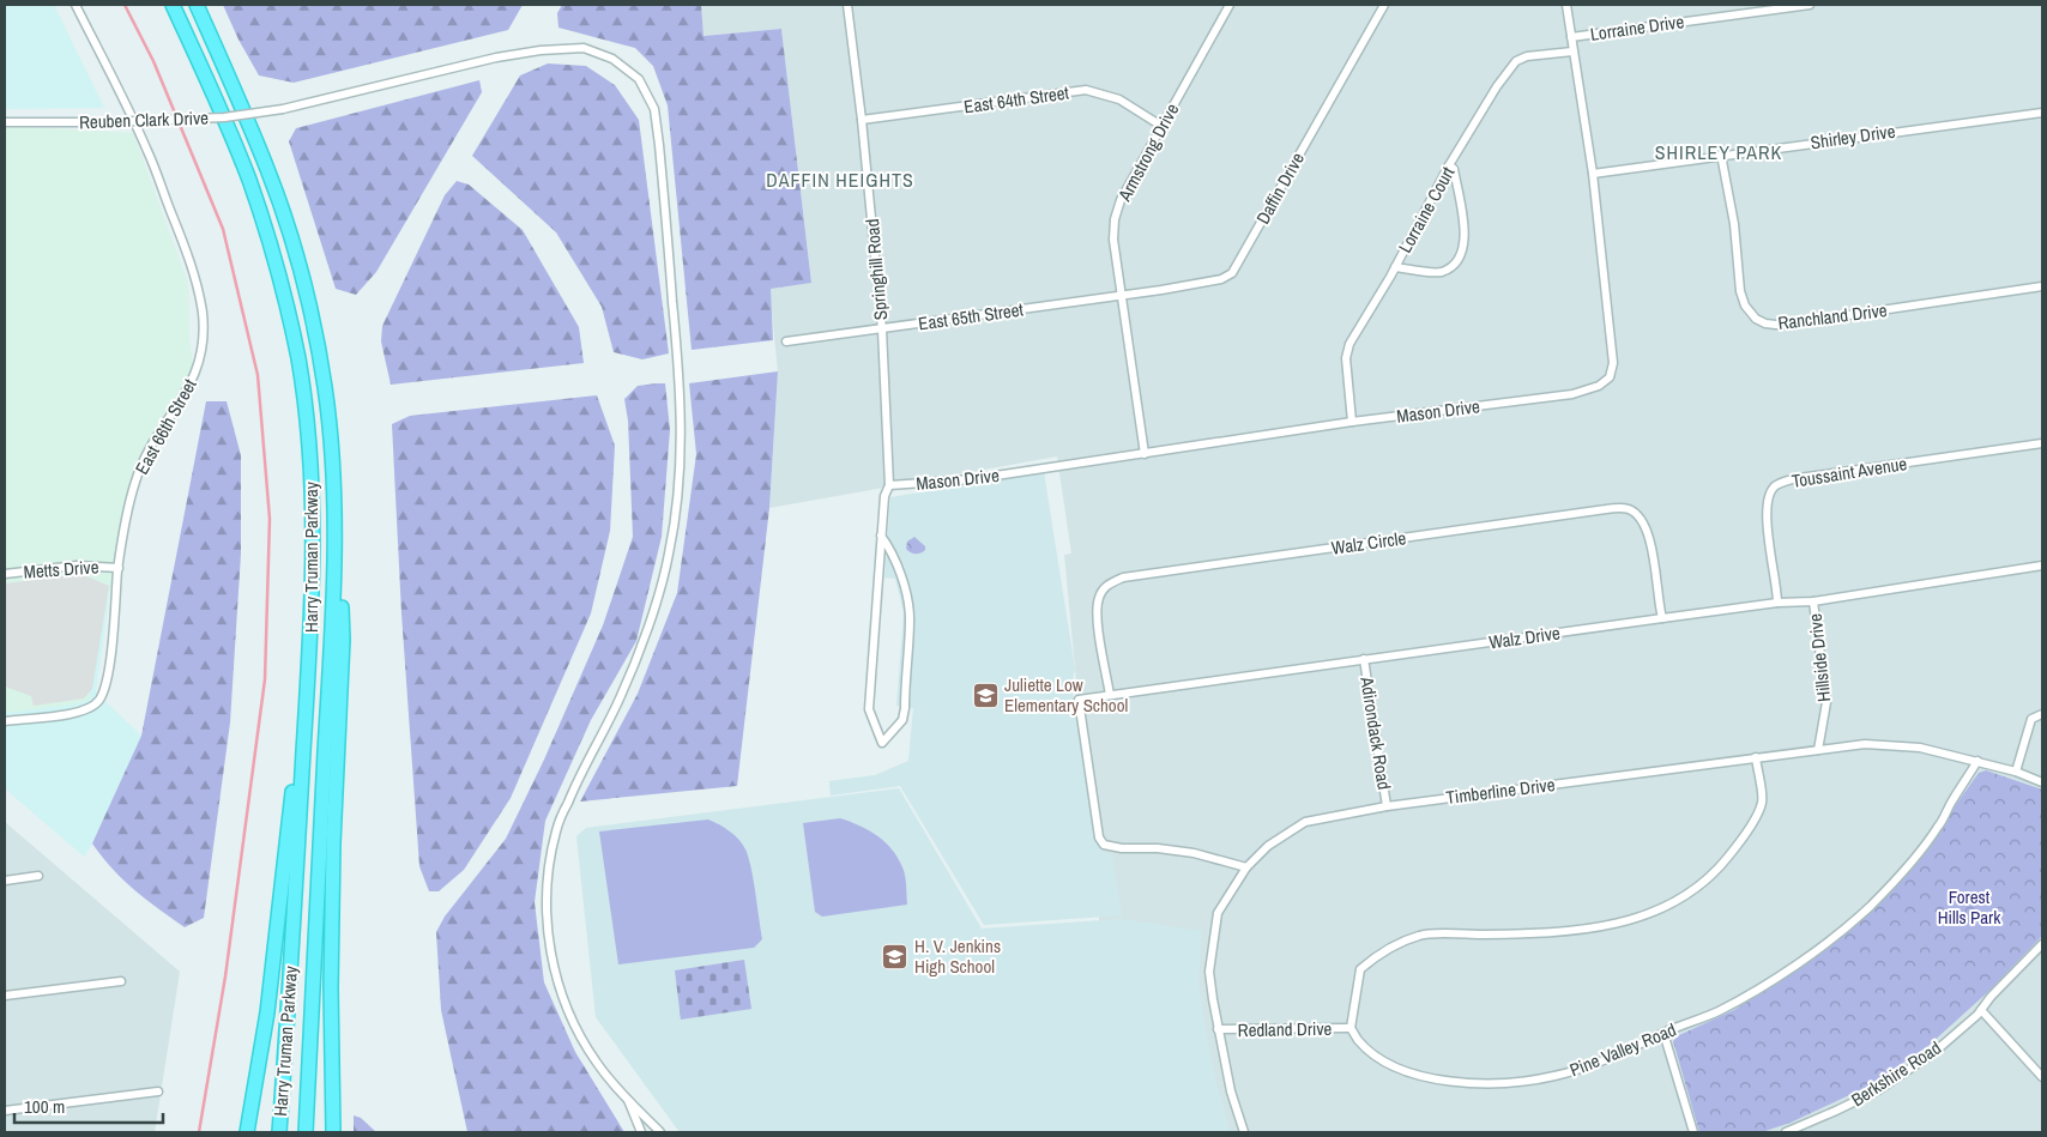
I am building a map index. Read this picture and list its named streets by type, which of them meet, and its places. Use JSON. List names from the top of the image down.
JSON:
{
  "streets": {
    "highway": ["Harry Truman Parkway"],
    "street": [
      "Lorraine Drive",
      "East 64th Street",
      "Reuben Clark Drive",
      "Shirley Drive",
      "Armstrong Drive",
      "Daffin Drive",
      "Lorraine Court",
      "Springhill Road",
      "East 65th Street",
      "Ranchland Drive",
      "Mason Drive",
      "East 66th Street",
      "Toussaint Avenue",
      "Walz Circle",
      "Metts Drive",
      "Walz Drive",
      "Hillside Drive",
      "Adirondack Road",
      "Timberline Drive",
      "Redland Drive",
      "Pine Valley Road",
      "Berkshire Road"
    ]
  },
  "crossings": [
    ["Lorraine Drive", "Mason Drive"],
    ["East 64th Street", "Armstrong Drive"],
    ["East 64th Street", "Springhill Road"],
    ["Shirley Drive", "Ranchland Drive"],
    ["Shirley Drive", "Mason Drive"],
    ["Armstrong Drive", "Daffin Drive"],
    ["Armstrong Drive", "East 65th Street"],
    ["Armstrong Drive", "Mason Drive"],
    ["Daffin Drive", "East 65th Street"],
    ["Lorraine Court", "Mason Drive"],
    ["Springhill Road", "East 65th Street"],
    ["Springhill Road", "Mason Drive"],
    ["East 66th Street", "Metts Drive"],
    ["Toussaint Avenue", "Walz Drive"],
    ["Walz Circle", "Walz Drive"],
    ["Walz Drive", "Hillside Drive"],
    ["Walz Drive", "Adirondack Road"],
    ["Walz Drive", "Timberline Drive"],
    ["Hillside Drive", "Timberline Drive"],
    ["Adirondack Road", "Timberline Drive"],
    ["Timberline Drive", "Redland Drive"],
    ["Timberline Drive", "Pine Valley Road"],
    ["Redland Drive", "Pine Valley Road"]
  ],
  "districts": ["SHIRLEY PARK", "DAFFIN HEIGHTS"],
  "parks": ["Forest Hills Park"],
  "places": {
    "school or university": ["Juliette Low Elementary School", "H. V. Jenkins High School"]
  },
  "scale_bar": "100 m"
}
